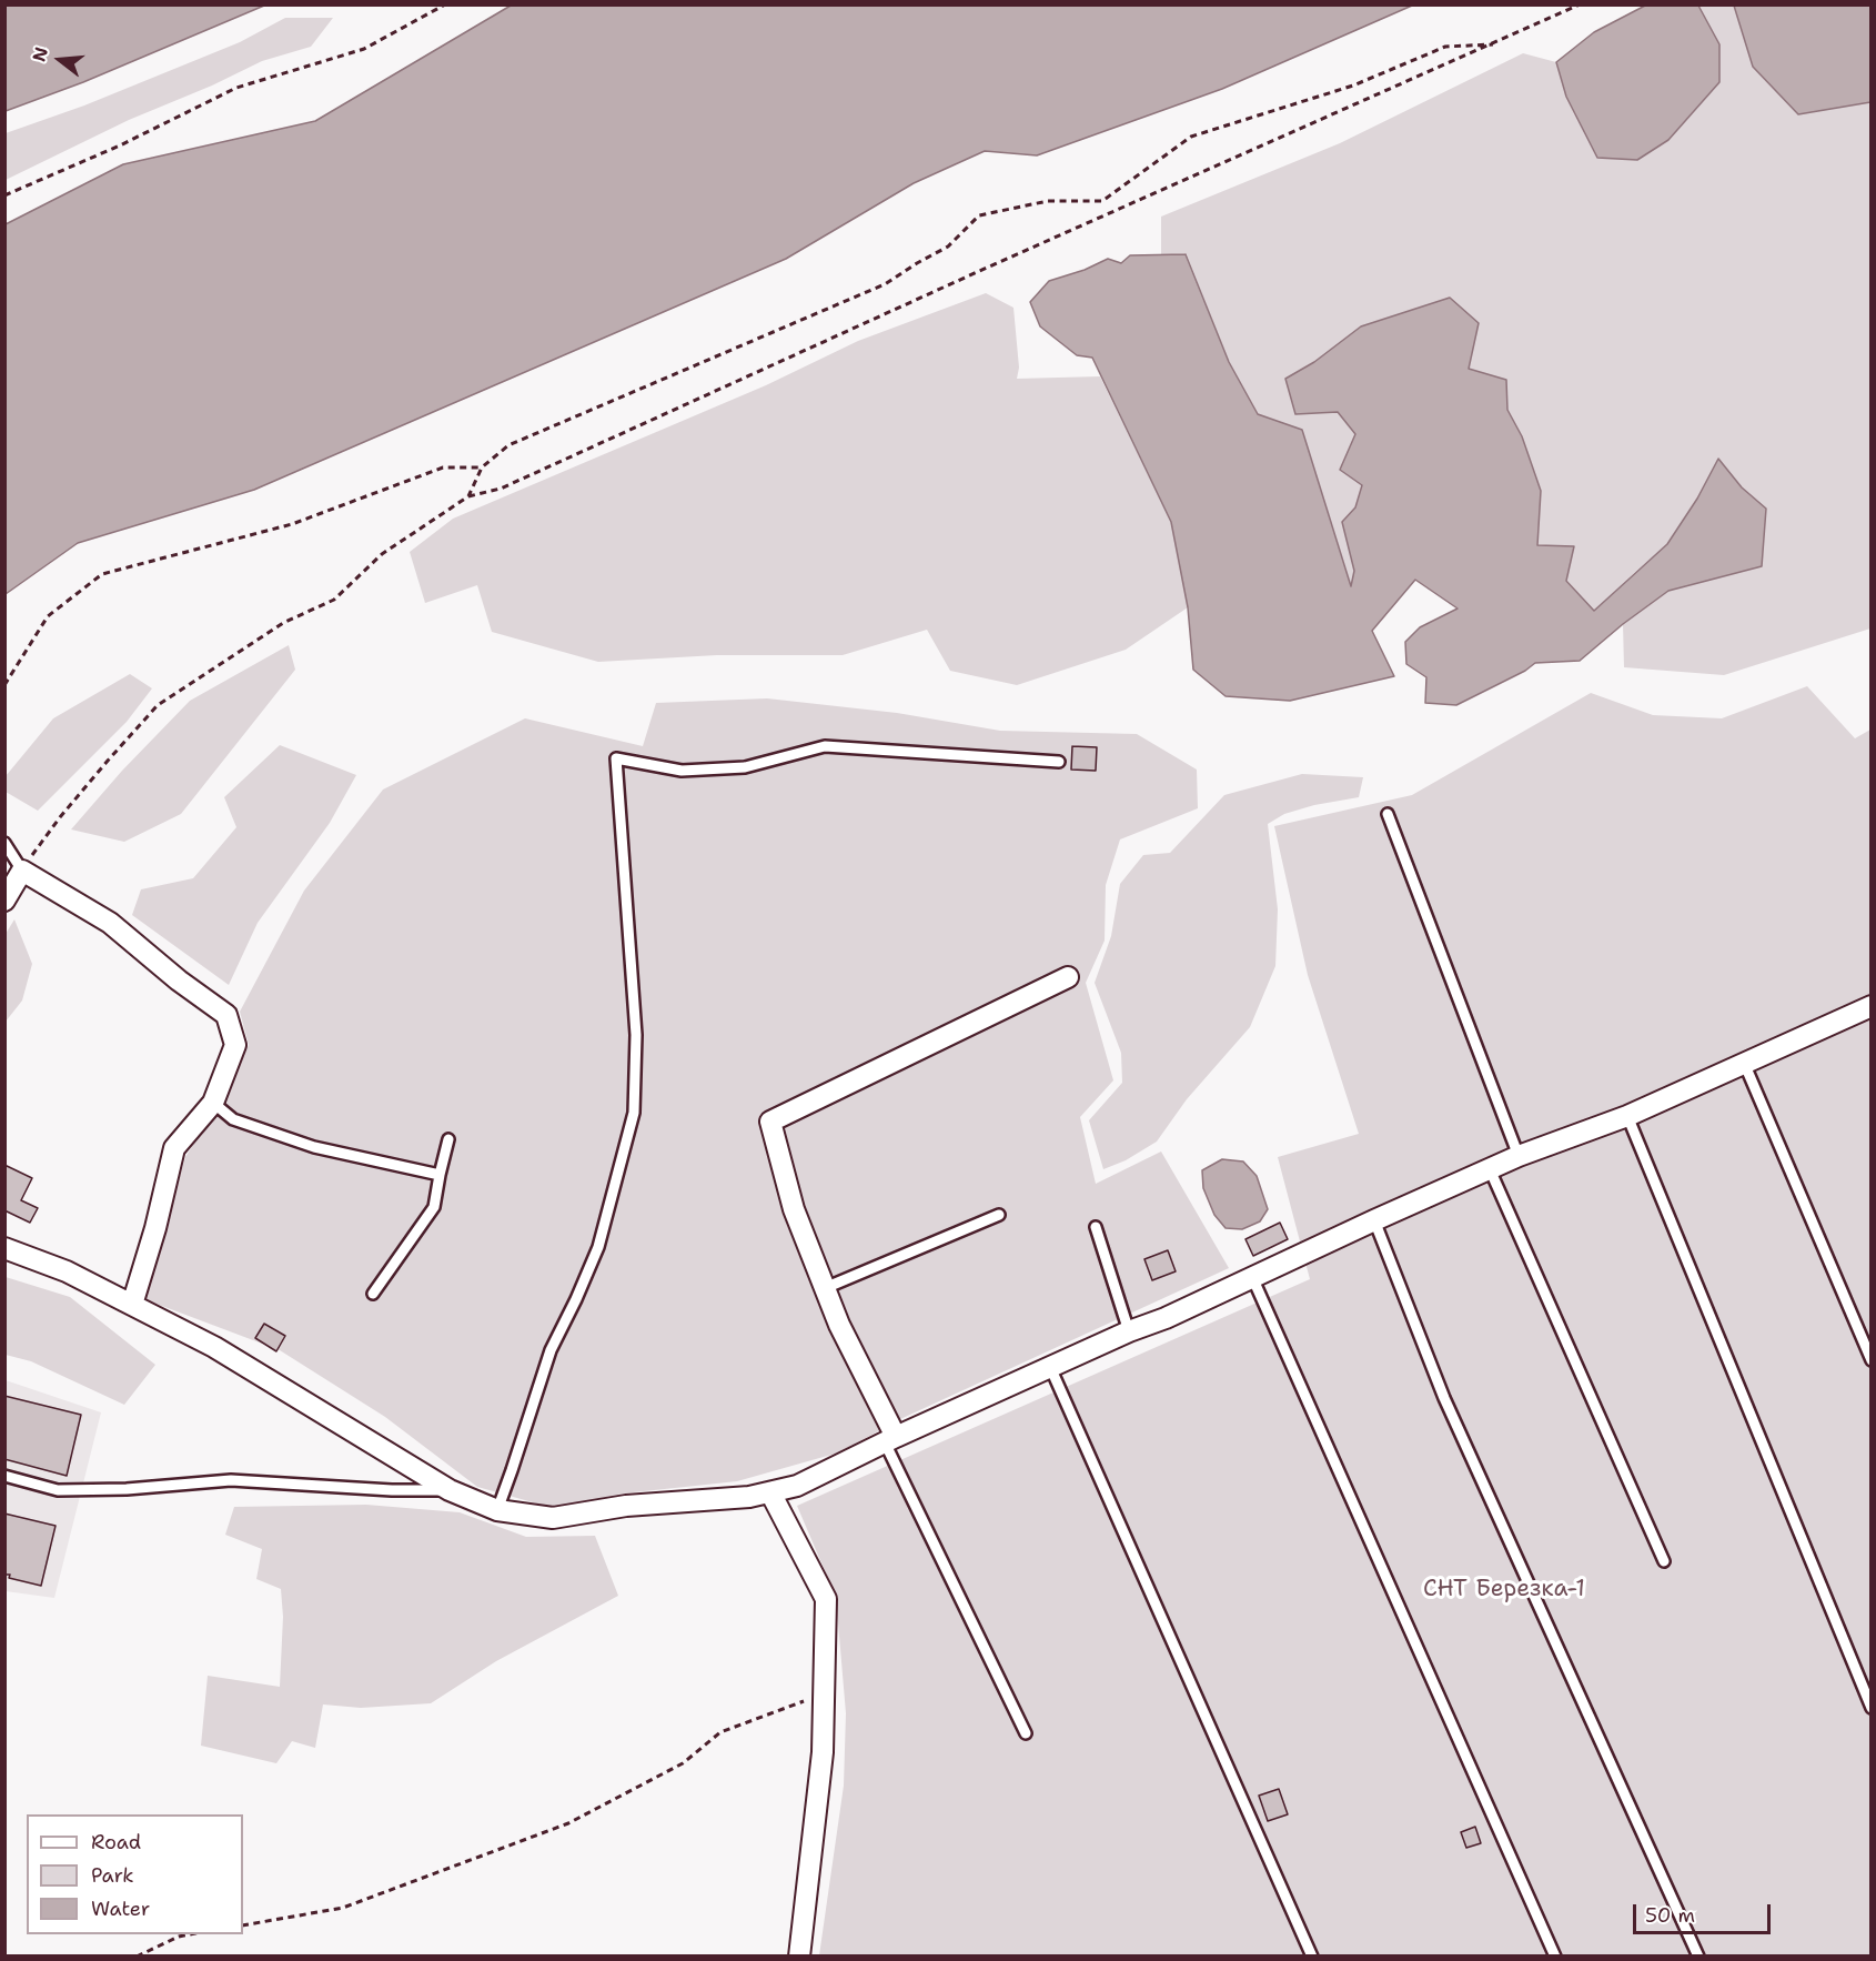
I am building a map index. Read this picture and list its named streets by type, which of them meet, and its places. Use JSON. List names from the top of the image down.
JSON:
{
  "parks": ["СНТ Березка-1"],
  "legend": ["Road", "Park", "Water"],
  "scale_bar": "50 m",
  "north": "left"
}
